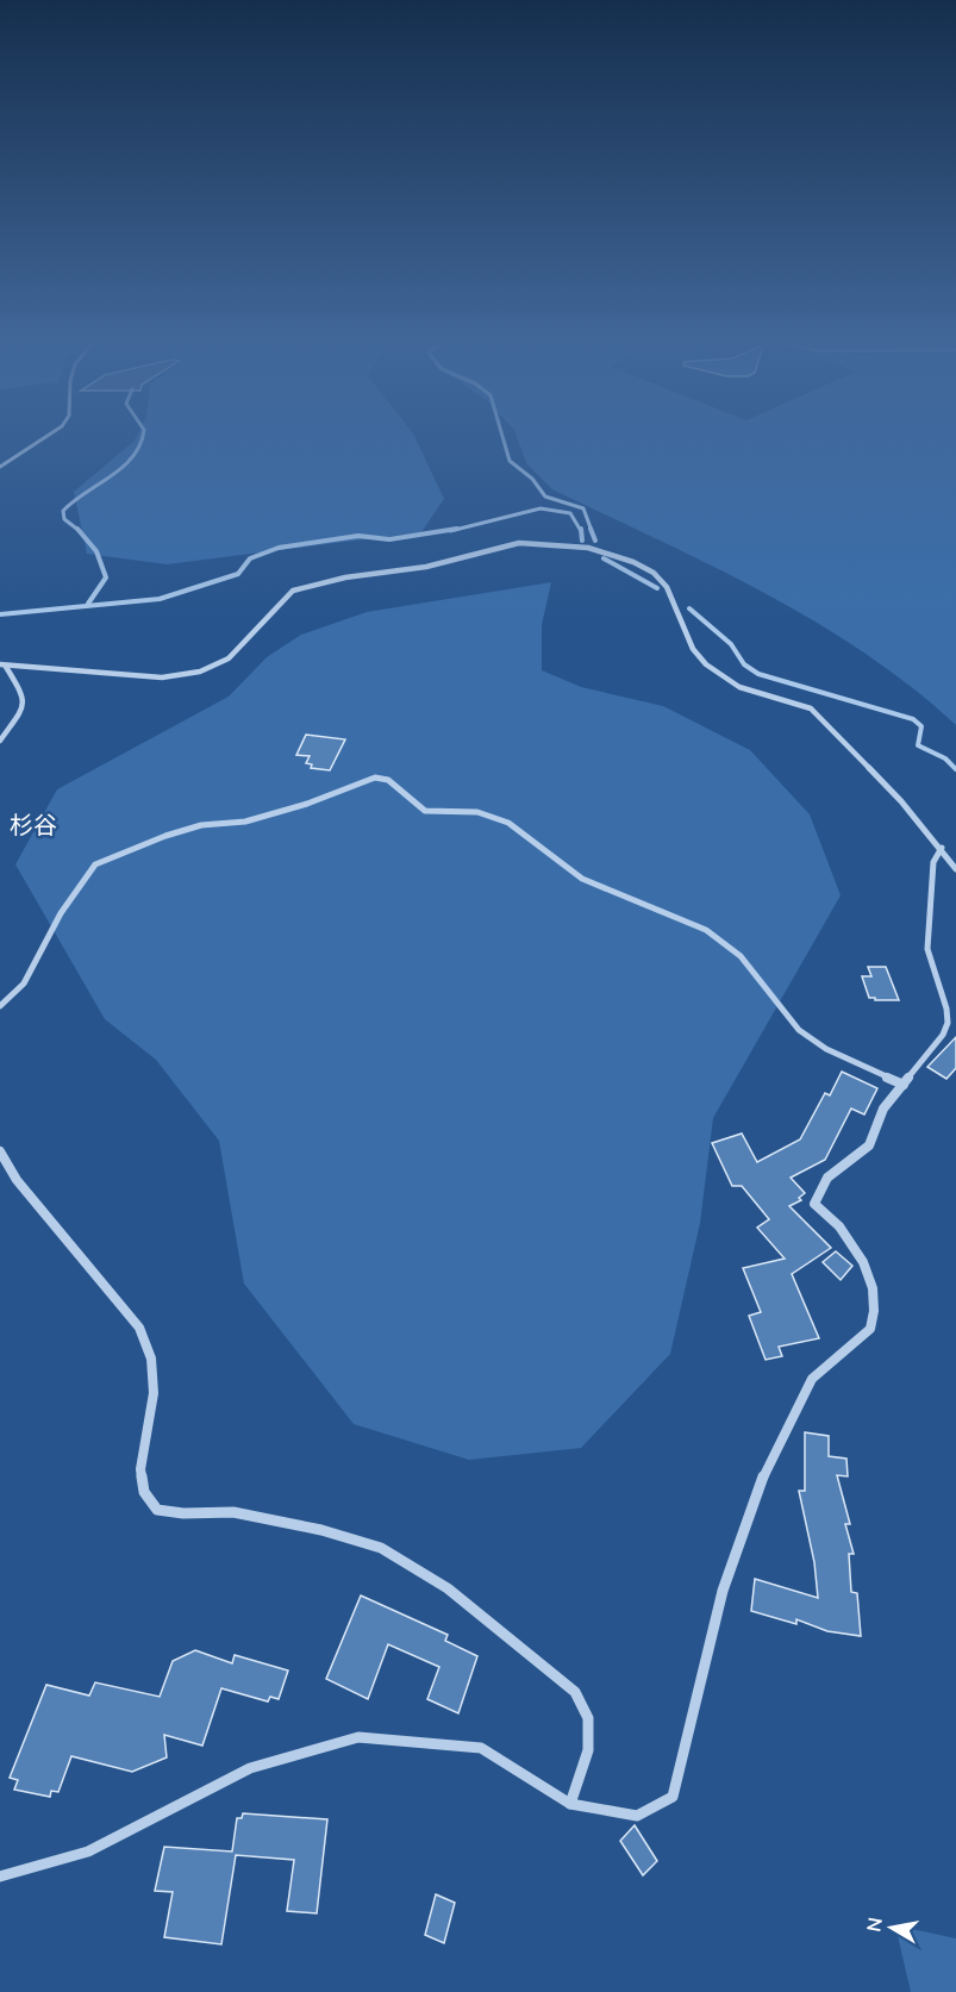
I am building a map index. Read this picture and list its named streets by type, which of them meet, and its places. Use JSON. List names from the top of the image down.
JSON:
{
  "districts": ["杉谷"],
  "north": "left"
}
